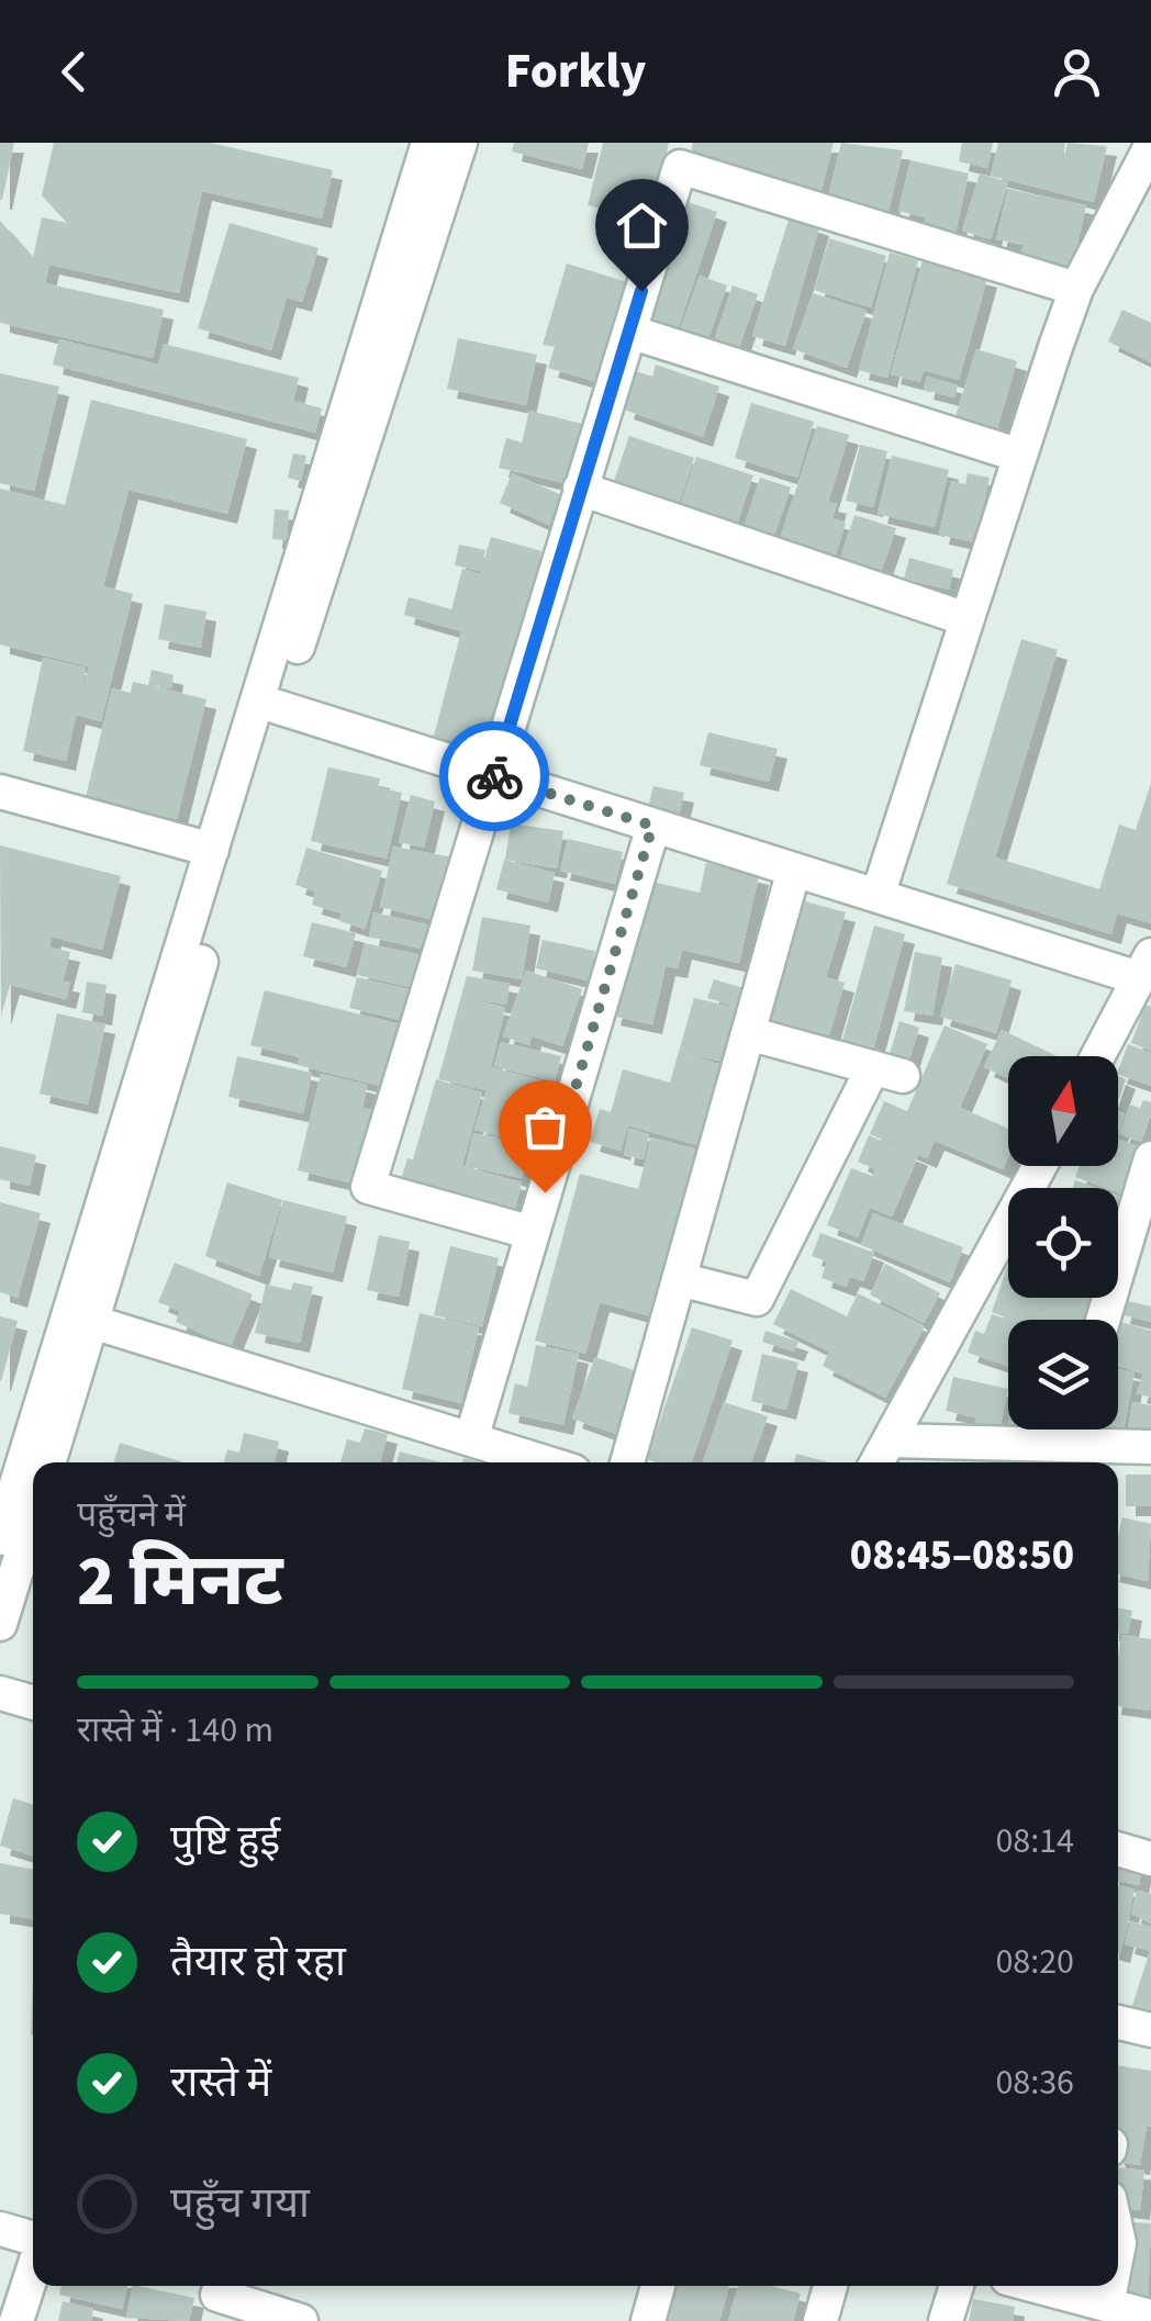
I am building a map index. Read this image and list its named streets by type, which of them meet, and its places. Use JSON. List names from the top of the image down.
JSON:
{
  "north": "top",
  "page": {
    "header": "Forkly",
    "heading": ["2 मिनट", "पहुँचने में", "08:45–08:50"],
    "bar": "रास्ते में · 140 m",
    "list": [
      ["पुष्टि हुई", "08:14"],
      ["तैयार हो रहा", "08:20"],
      ["रास्ते में", "08:36"],
      "पहुँच गया"
    ]
  }
}
